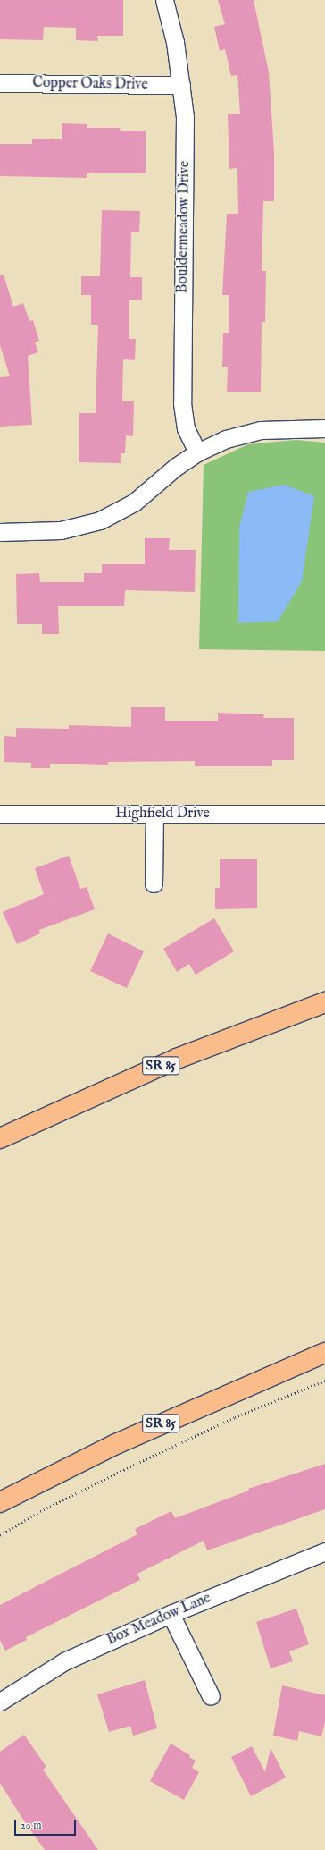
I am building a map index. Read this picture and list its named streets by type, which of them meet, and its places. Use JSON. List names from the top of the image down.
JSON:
{
  "streets": {
    "highway": ["SR 85"],
    "street": [
      "Copper Oaks Drive",
      "Bouldermeadow Drive",
      "Highfield Drive",
      "Box Meadow Lane"
    ]
  },
  "crossings": [
    ["Copper Oaks Drive", "Bouldermeadow Drive"]
  ],
  "scale_bar": "20 m"
}
